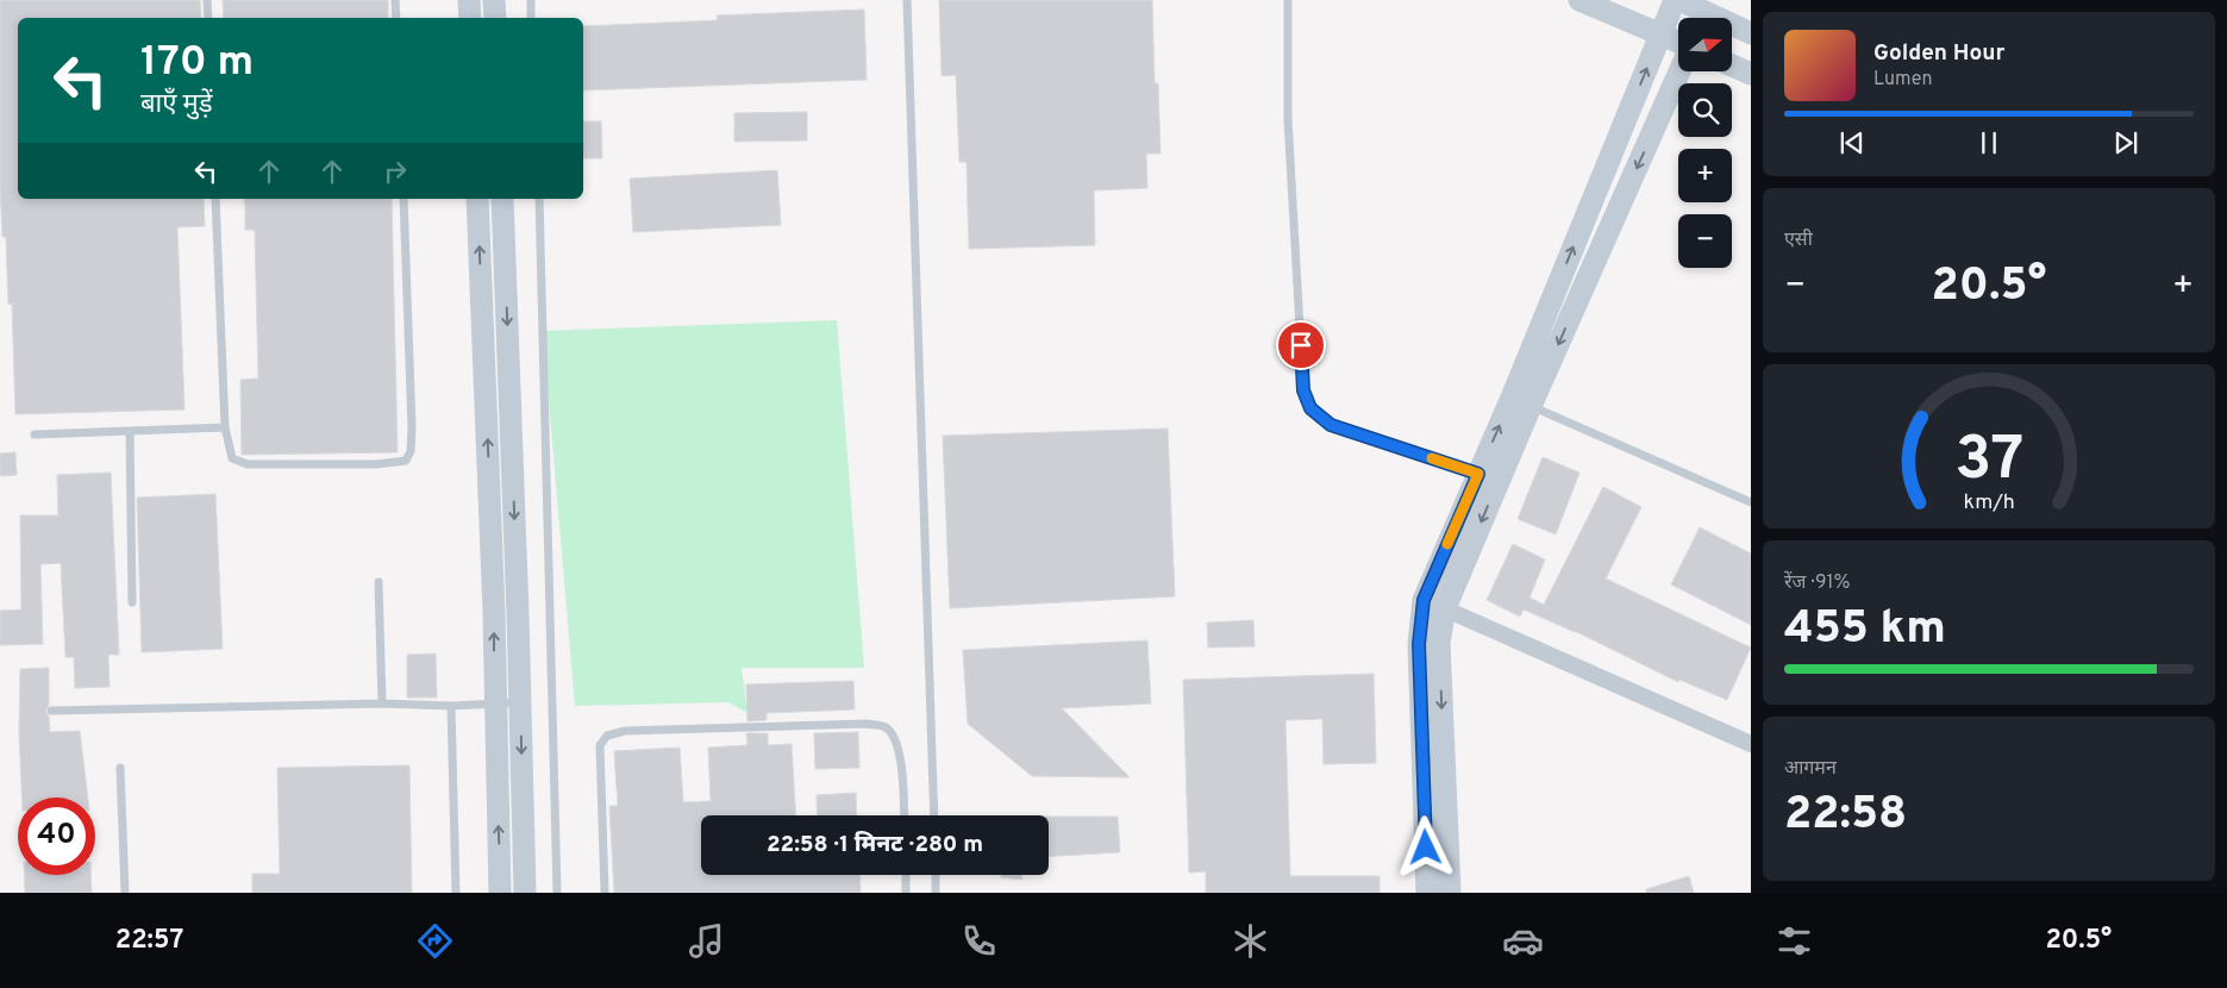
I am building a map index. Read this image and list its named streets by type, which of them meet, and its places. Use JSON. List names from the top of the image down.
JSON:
{
  "north": "right",
  "page": {
    "map_buttons": ["+", "−"],
    "turn": ["170 m", "बाएँ मुड़ें"],
    "song": ["Golden Hour", "Lumen"],
    "tile": [
      "एसी",
      ["रेंज · 91%", "455 km"],
      ["आगमन", "22:58"]
    ],
    "heat": ["−", "20.5°", "+"],
    "limit": "40",
    "trip": "22:58 · 1 मिनट · 280 m",
    "tabs": ["22:57", "20.5°"],
    "gauge": ["37", "km/h"]
  }
}
